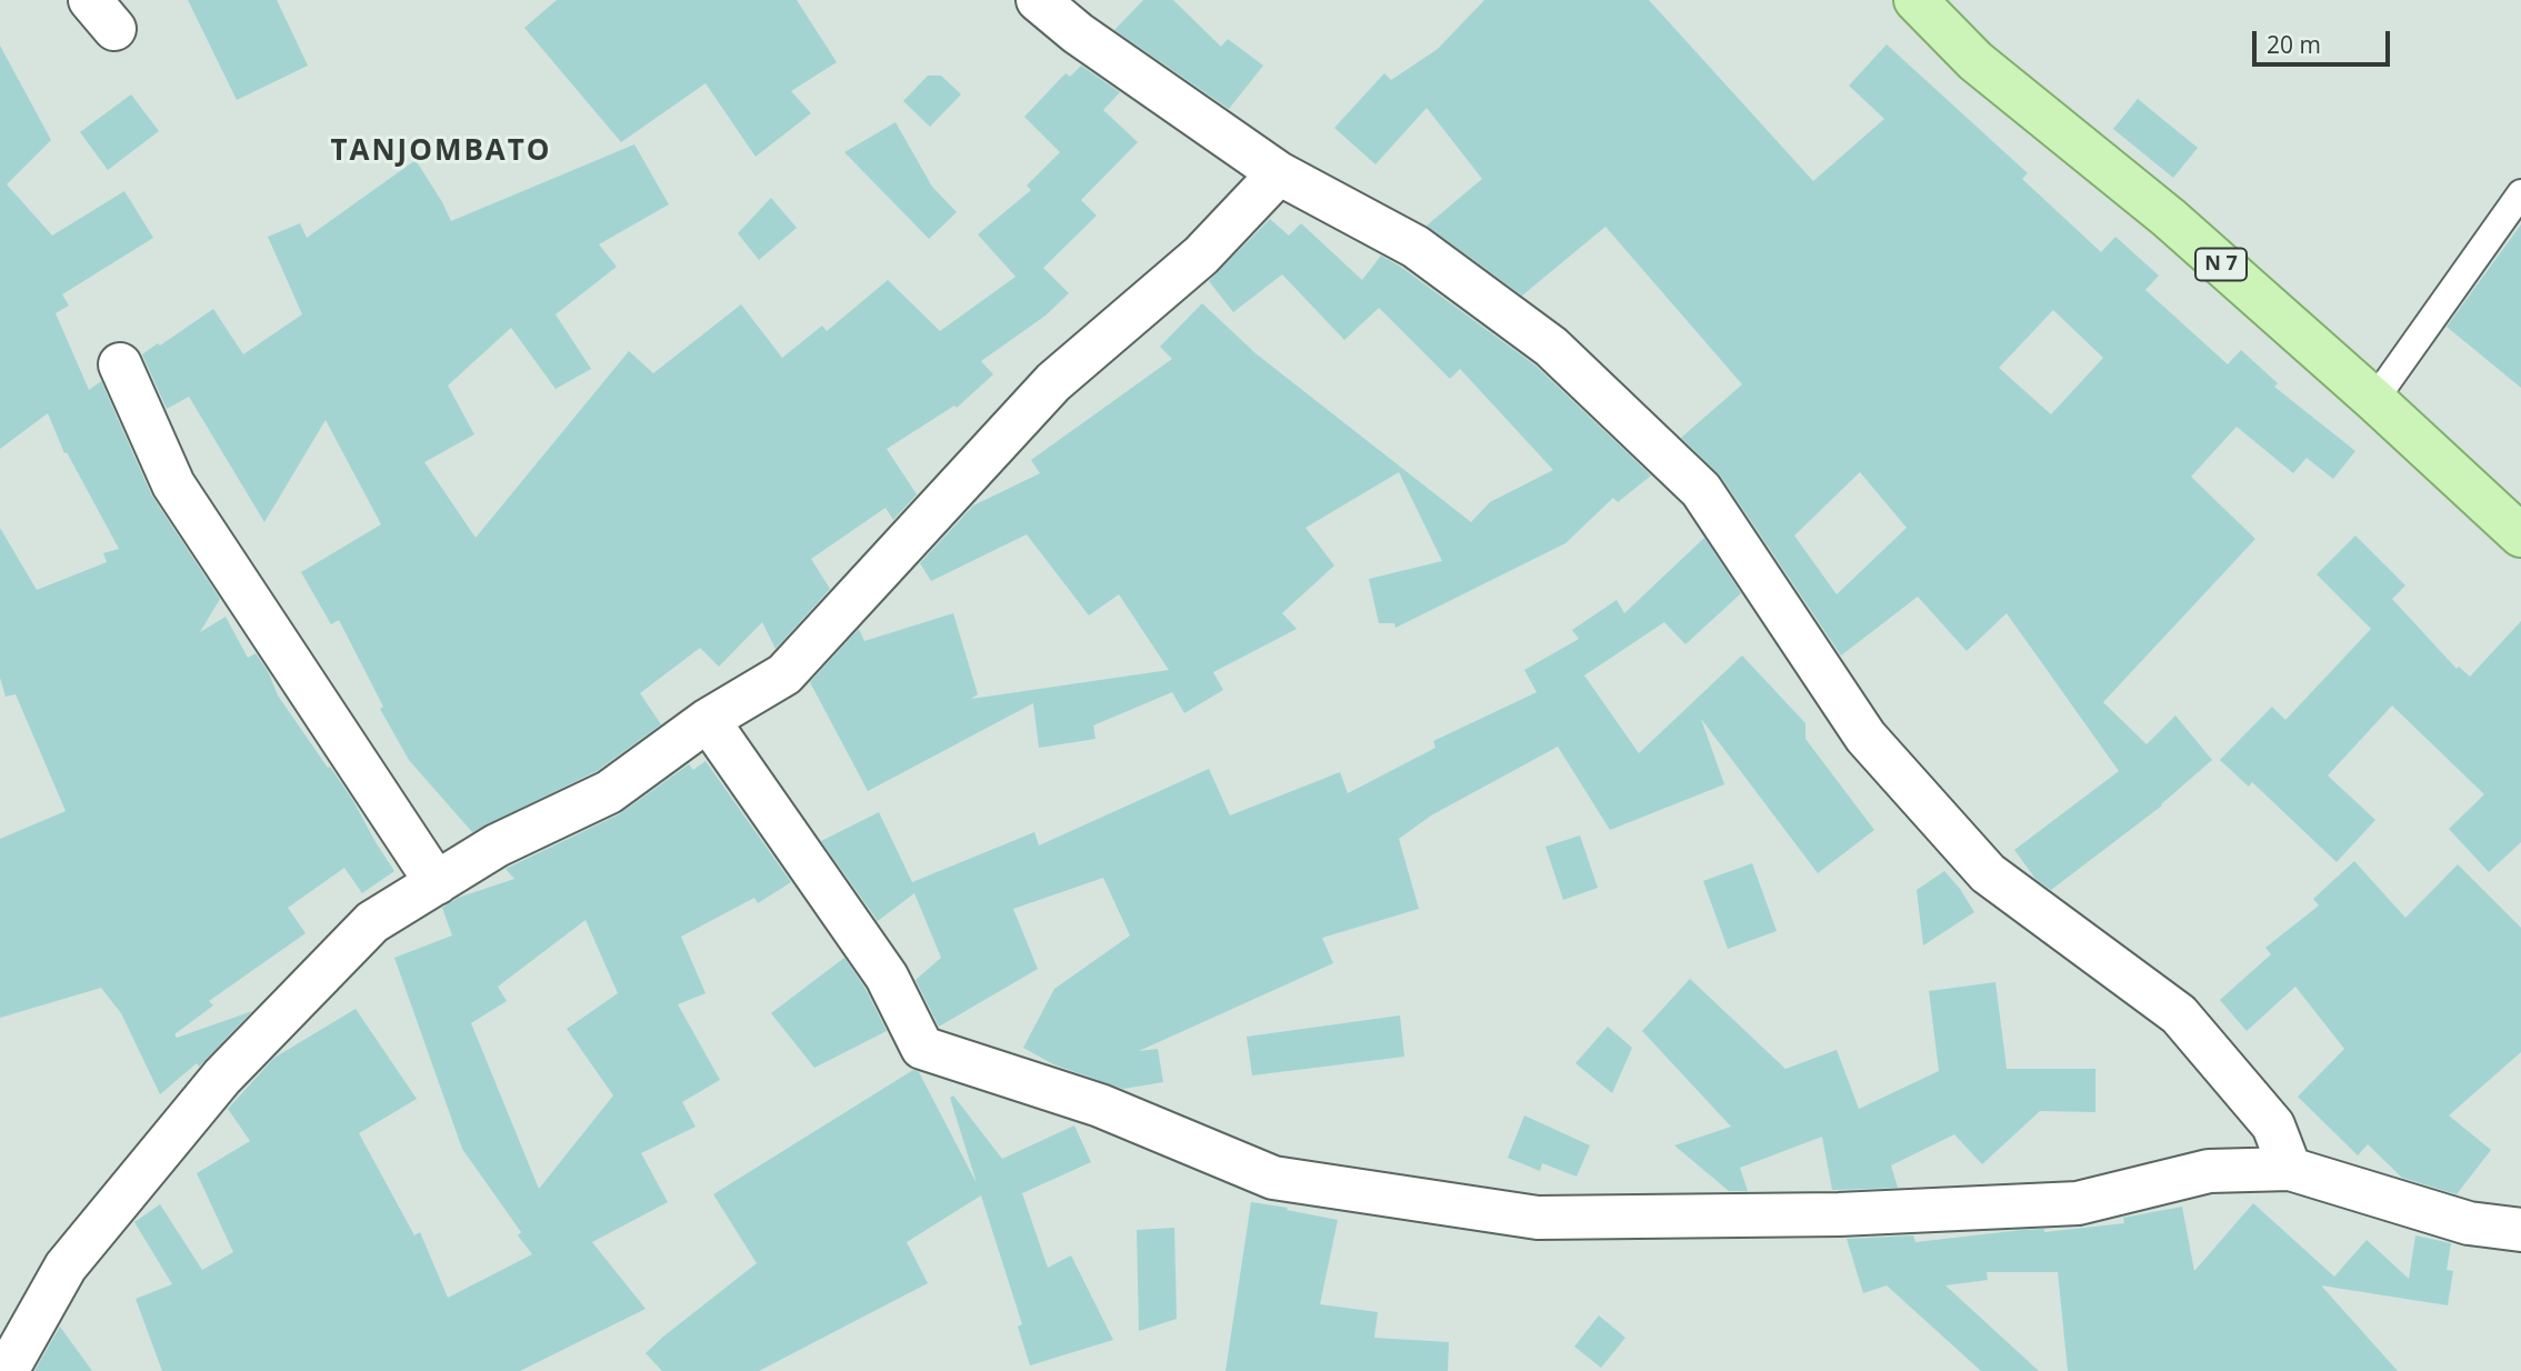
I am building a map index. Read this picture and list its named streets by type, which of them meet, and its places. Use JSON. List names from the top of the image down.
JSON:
{
  "streets": {
    "main road": ["N 7"]
  },
  "districts": ["TANJOMBATO"],
  "scale_bar": "20 m"
}
